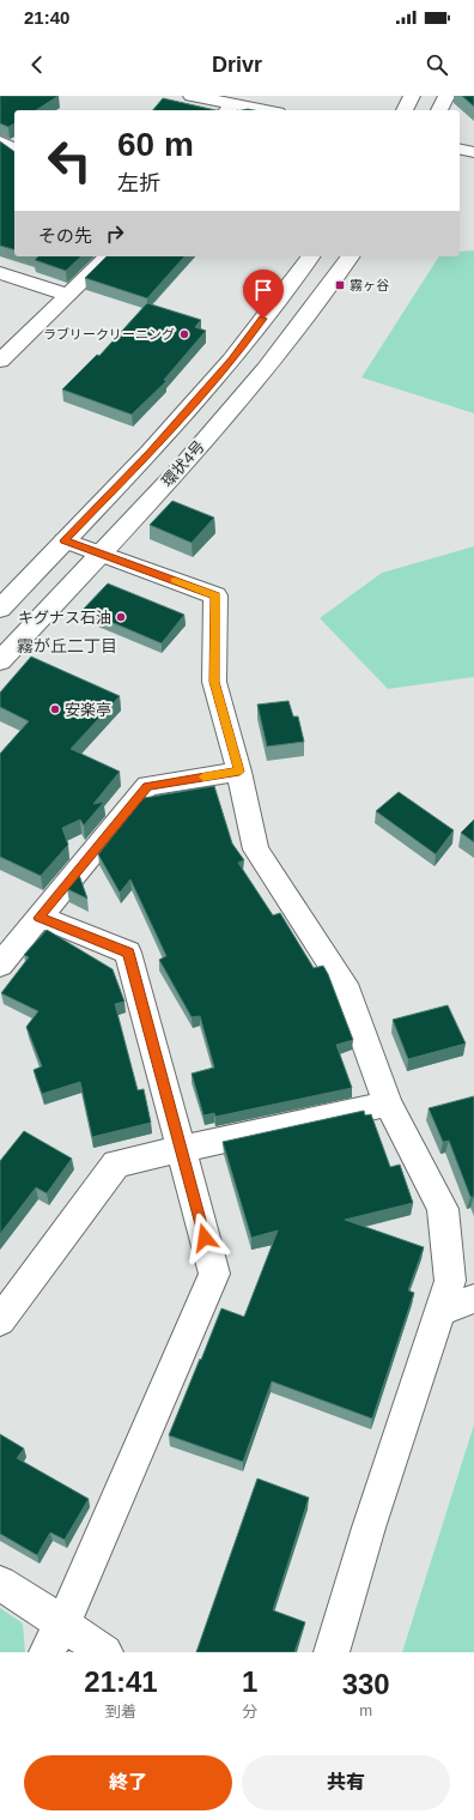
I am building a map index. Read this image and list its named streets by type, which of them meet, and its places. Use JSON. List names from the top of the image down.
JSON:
{
  "streets": {
    "street": ["環状4号"]
  },
  "districts": ["霧が丘二丁目"],
  "places": {
    "transit": ["霧ヶ谷"],
    "other": ["ラブリークリーニング", "キグナス石油", "安楽亭"]
  },
  "page": {
    "status": "21:40",
    "header": "Drivr",
    "turn": ["60 m", "左折"],
    "then": "その先",
    "eta": [
      "21:41",
      "到着",
      "1",
      "分",
      "330",
      "m"
    ],
    "buttons": ["終了", "共有"]
  }
}
